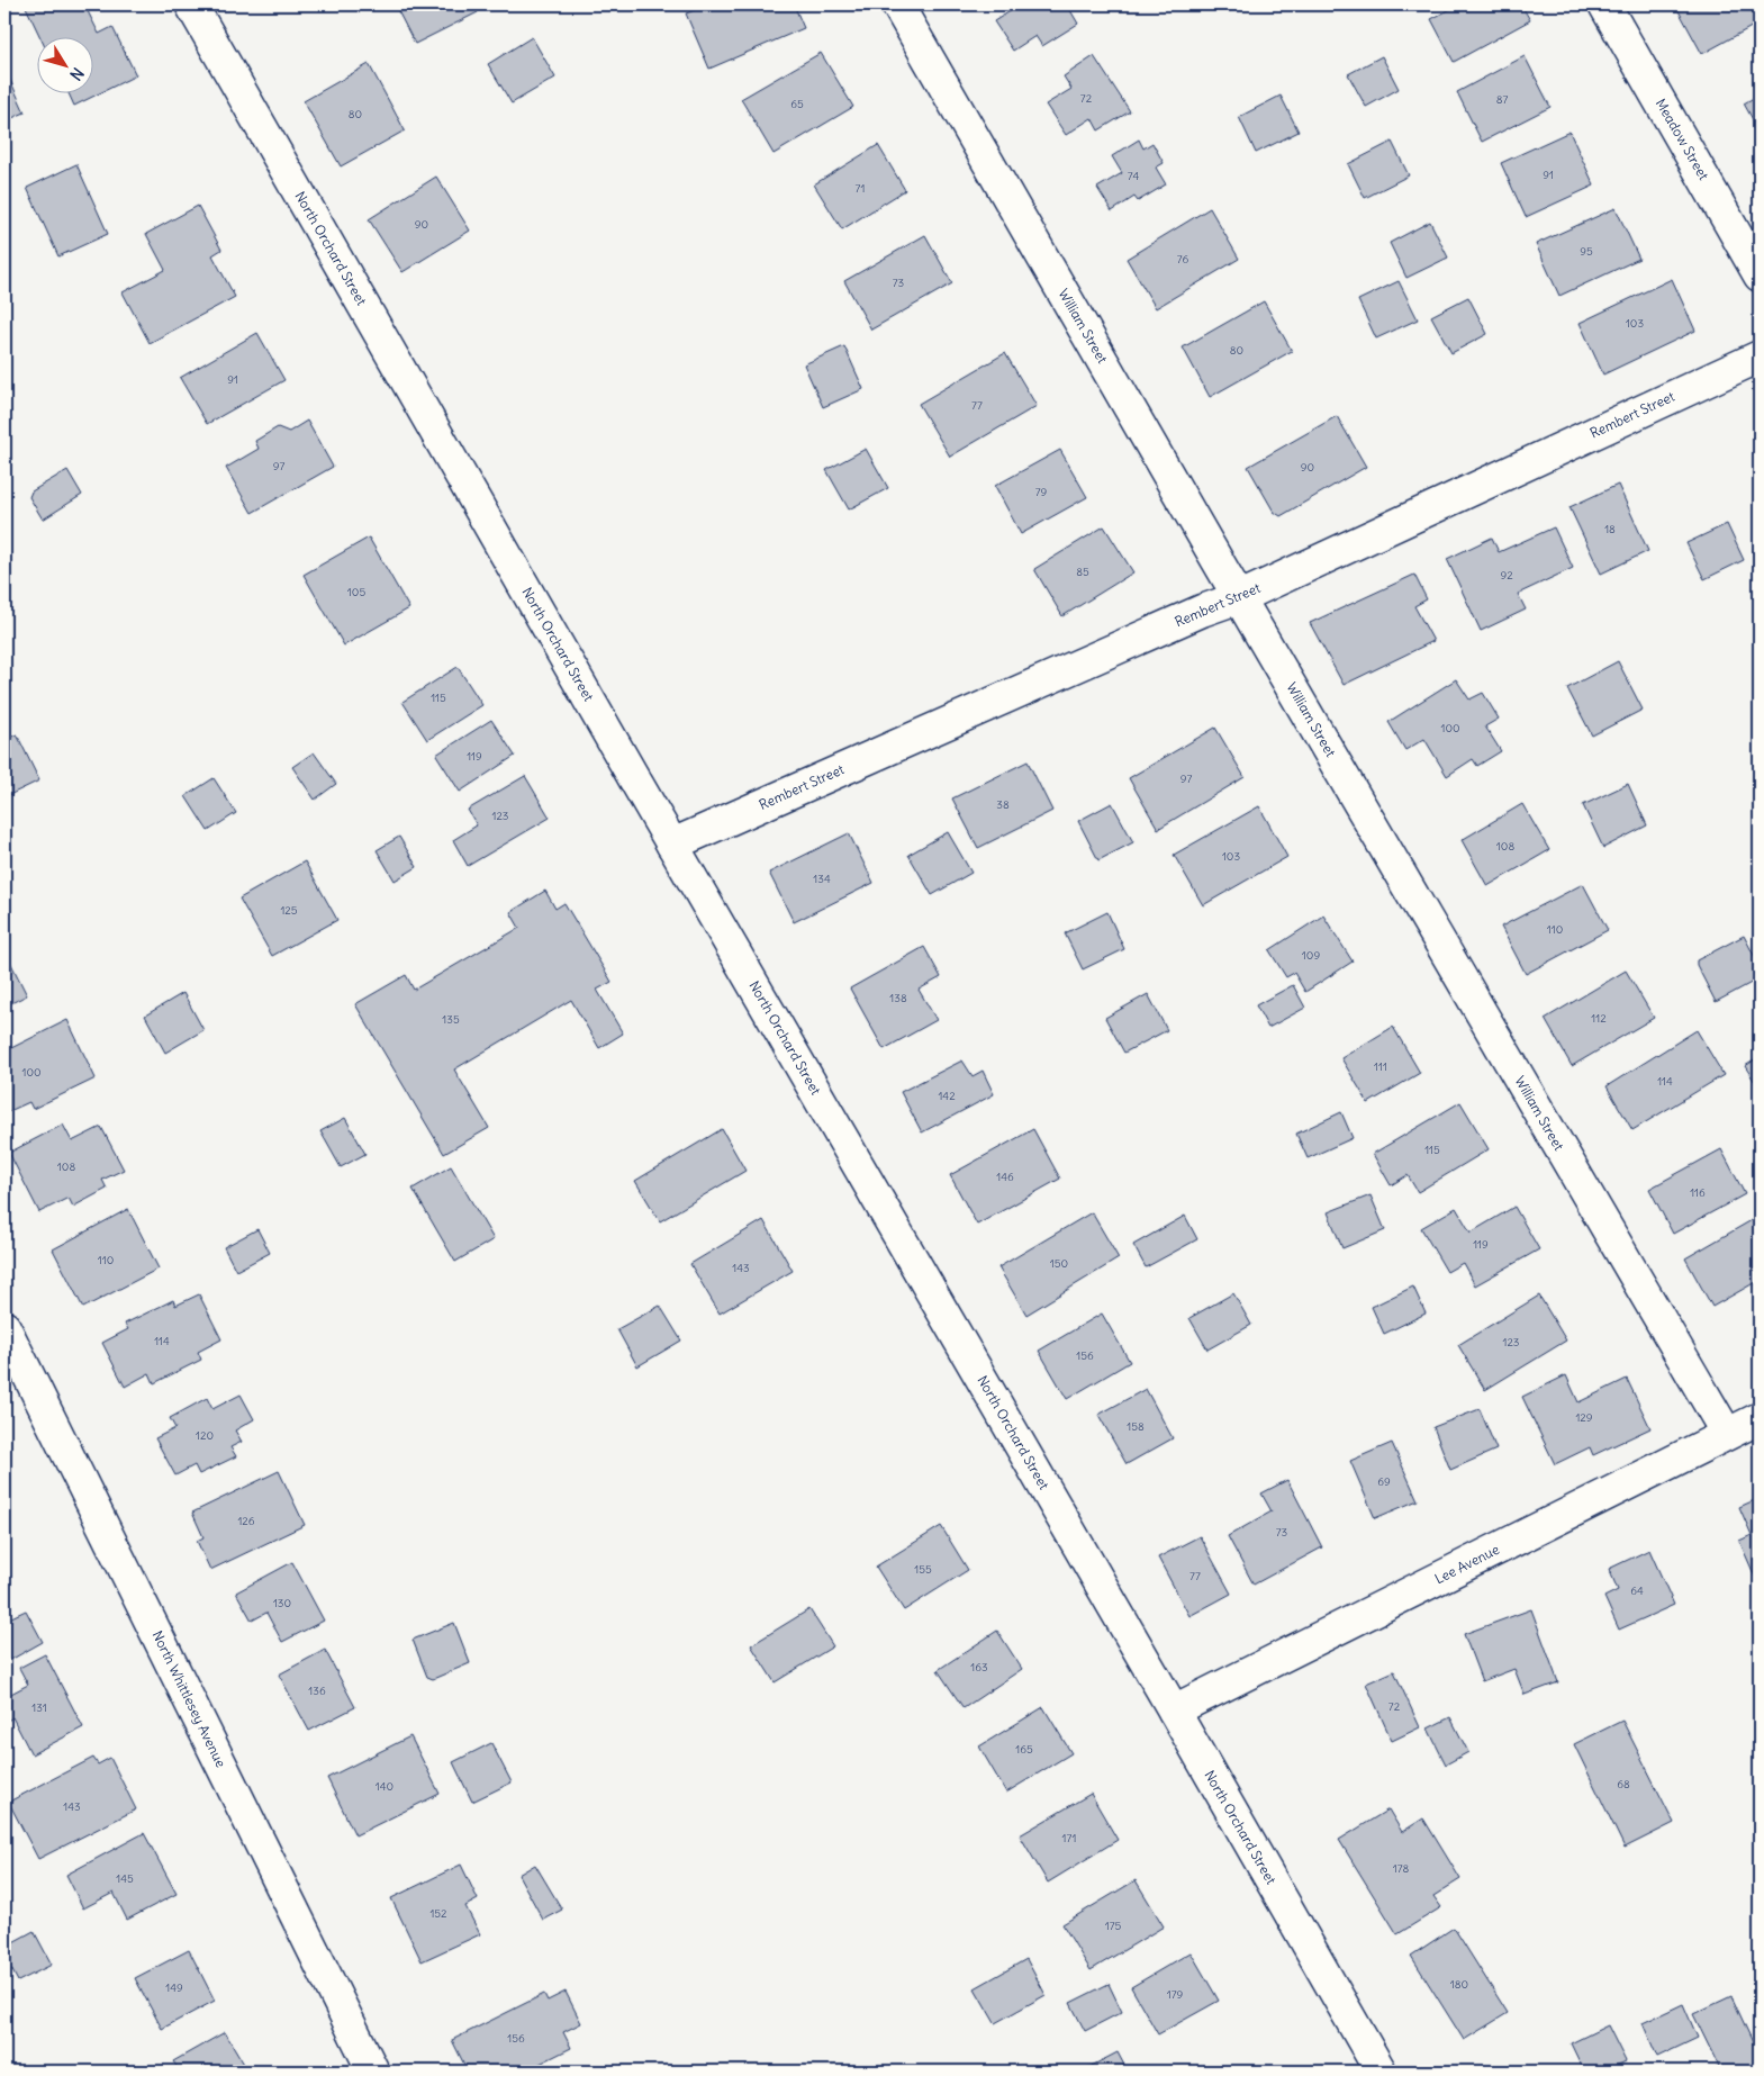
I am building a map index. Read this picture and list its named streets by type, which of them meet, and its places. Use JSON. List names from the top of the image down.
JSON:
{
  "streets": {
    "street": [
      "Meadow Street",
      "North Orchard Street",
      "William Street",
      "Rembert Street",
      "Lee Avenue",
      "North Whittlesey Avenue"
    ]
  },
  "crossings": [
    ["North Orchard Street", "Rembert Street"],
    ["North Orchard Street", "Lee Avenue"],
    ["William Street", "Rembert Street"],
    ["William Street", "Lee Avenue"]
  ],
  "house_numbers": [
    "72",
    "87",
    "65",
    "80",
    "91",
    "74",
    "71",
    "90",
    "95",
    "76",
    "73",
    "103",
    "80",
    "91",
    "77",
    "97",
    "90",
    "79",
    "18",
    "85",
    "92",
    "105",
    "115",
    "100",
    "119",
    "97",
    "38",
    "123",
    "108",
    "103",
    "134",
    "125",
    "110",
    "109",
    "138",
    "112",
    "135",
    "111",
    "100",
    "114",
    "142",
    "115",
    "108",
    "146",
    "116",
    "119",
    "110",
    "150",
    "143",
    "114",
    "123",
    "156",
    "129",
    "158",
    "120",
    "69",
    "126",
    "73",
    "155",
    "77",
    "64",
    "130",
    "163",
    "136",
    "72",
    "131",
    "165",
    "68",
    "140",
    "143",
    "171",
    "178",
    "145",
    "152",
    "175",
    "180",
    "149",
    "179",
    "156"
  ],
  "north": "bottom right"
}
